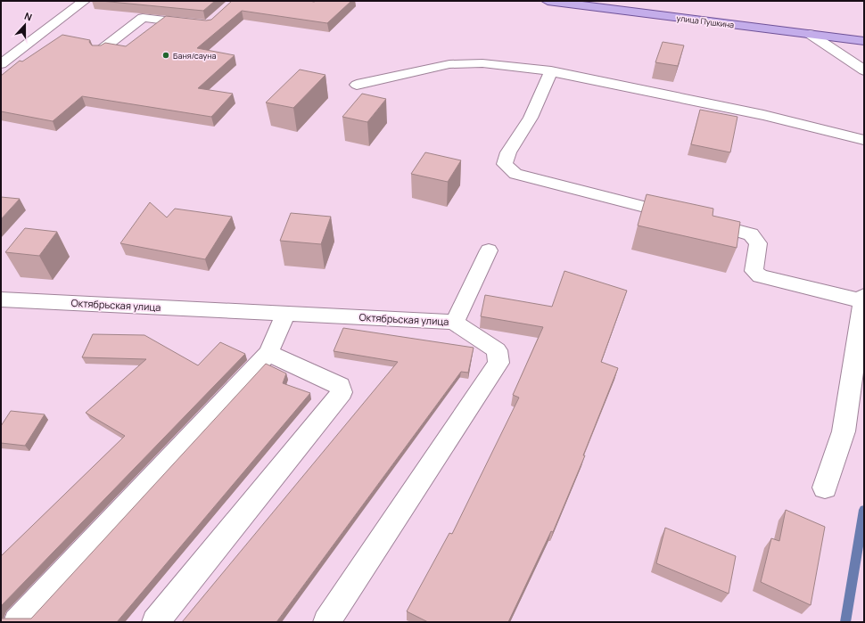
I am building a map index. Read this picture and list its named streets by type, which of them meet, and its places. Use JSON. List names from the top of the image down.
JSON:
{
  "streets": {
    "main road": ["улица Пушкина"],
    "street": ["Октябрьская улица"]
  },
  "places": ["Баня/сауна"],
  "north": "top"
}
